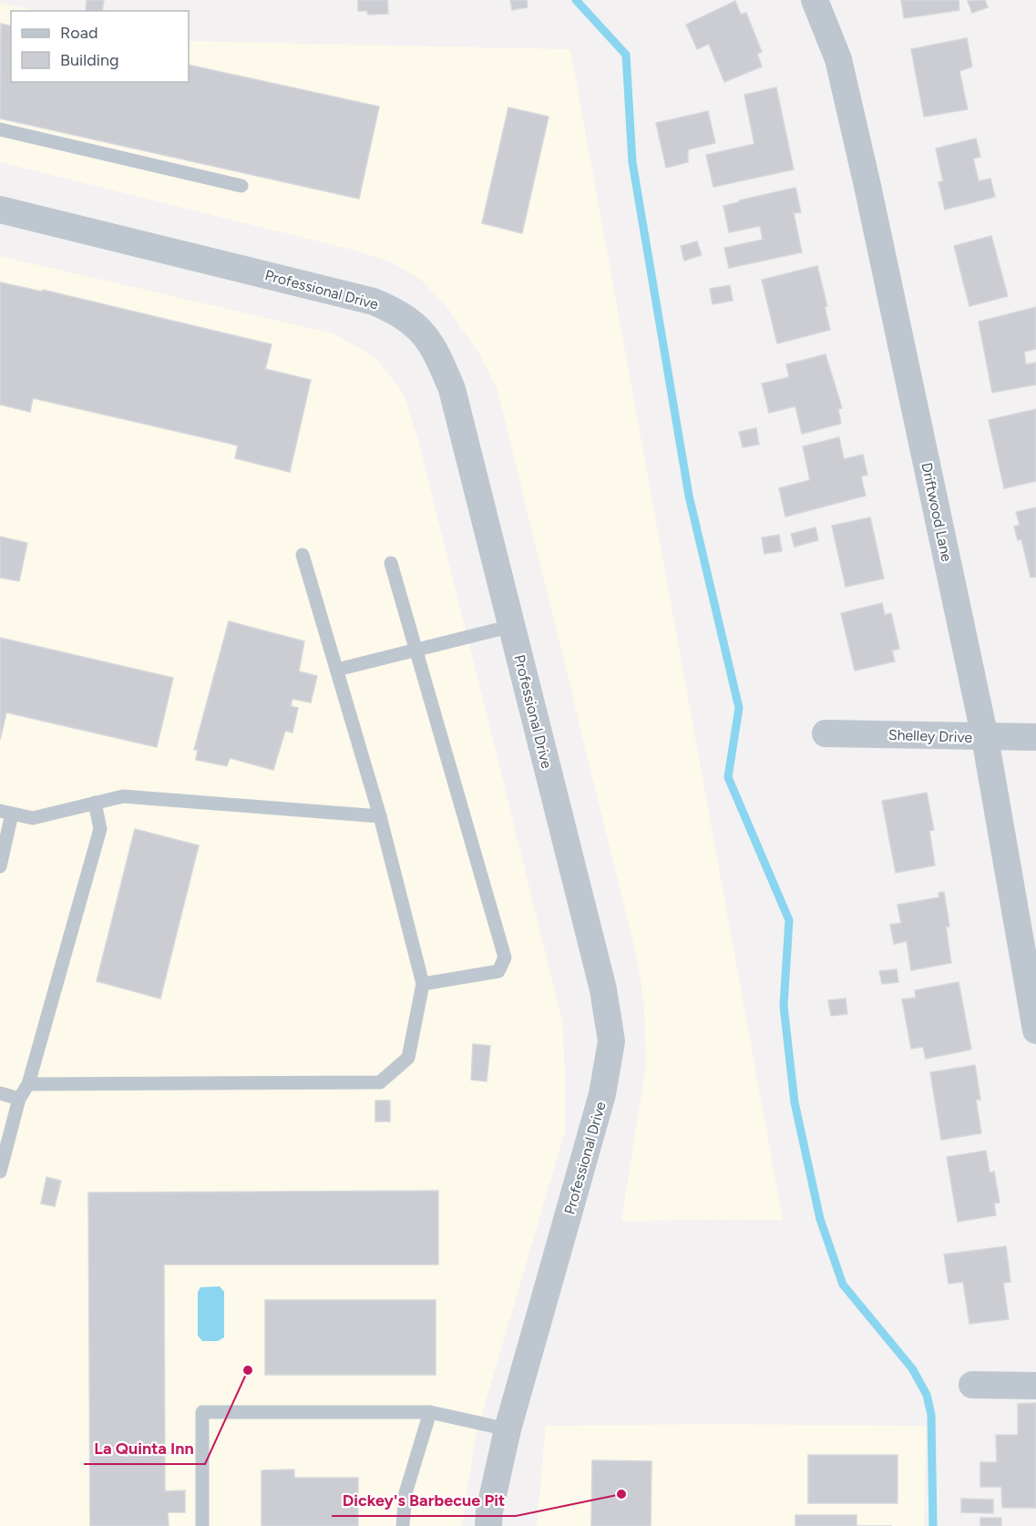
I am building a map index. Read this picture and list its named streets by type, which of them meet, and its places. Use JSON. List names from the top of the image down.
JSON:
{
  "streets": {
    "street": ["Professional Drive", "Driftwood Lane", "Shelley Drive"]
  },
  "crossings": [
    ["Driftwood Lane", "Shelley Drive"]
  ],
  "places": ["La Quinta Inn", "Dickey's Barbecue Pit"],
  "legend": ["Road", "Building"]
}
